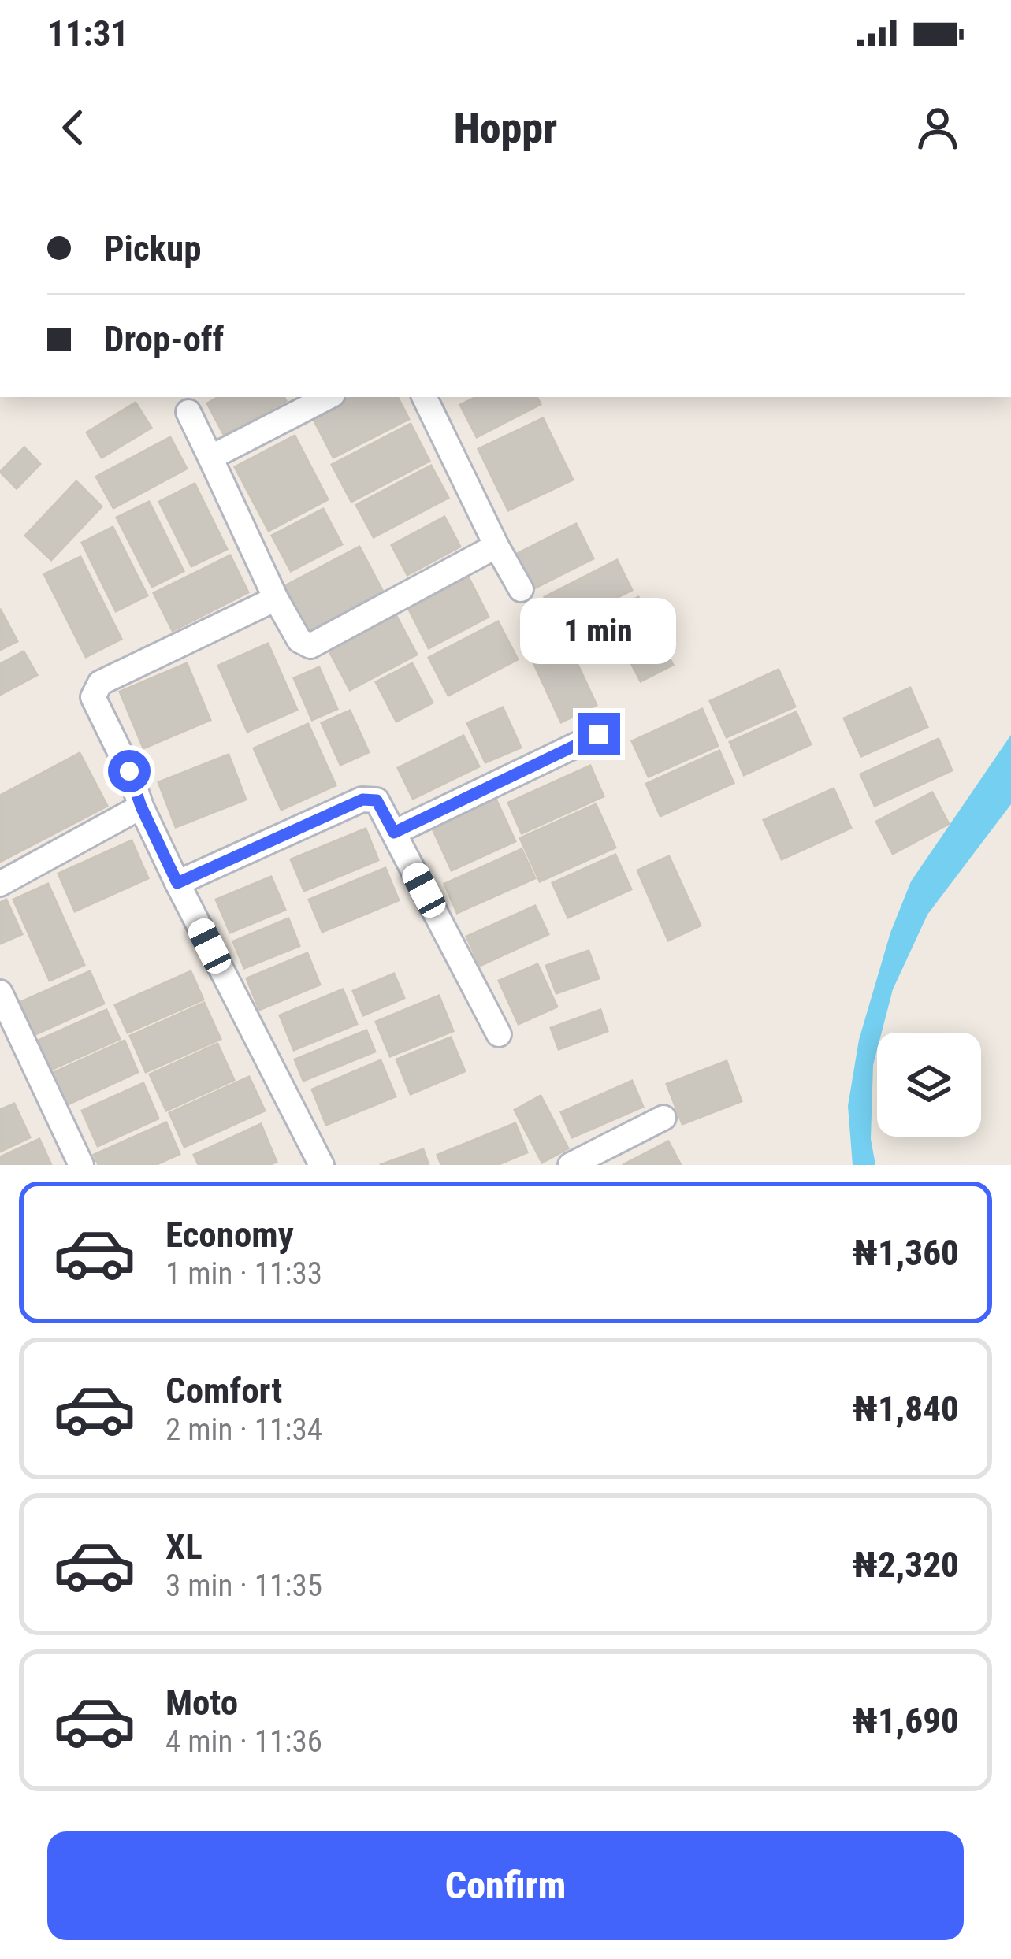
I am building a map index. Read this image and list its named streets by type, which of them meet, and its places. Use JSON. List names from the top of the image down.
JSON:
{
  "page": {
    "status": "11:31",
    "header": "Hoppr",
    "banner": ["Pickup", "Drop-off"],
    "bubble": "1 min",
    "list": [
      {
        "name": "Economy",
        "note": "1 min · 11:33",
        "value": "₦1,360"
      },
      {
        "name": "Comfort",
        "note": "2 min · 11:34",
        "value": "₦1,840"
      },
      {
        "name": "XL",
        "note": "3 min · 11:35",
        "value": "₦2,320"
      },
      {
        "name": "Moto",
        "note": "4 min · 11:36",
        "value": "₦1,690"
      }
    ],
    "buttons": "Confirm"
  }
}
